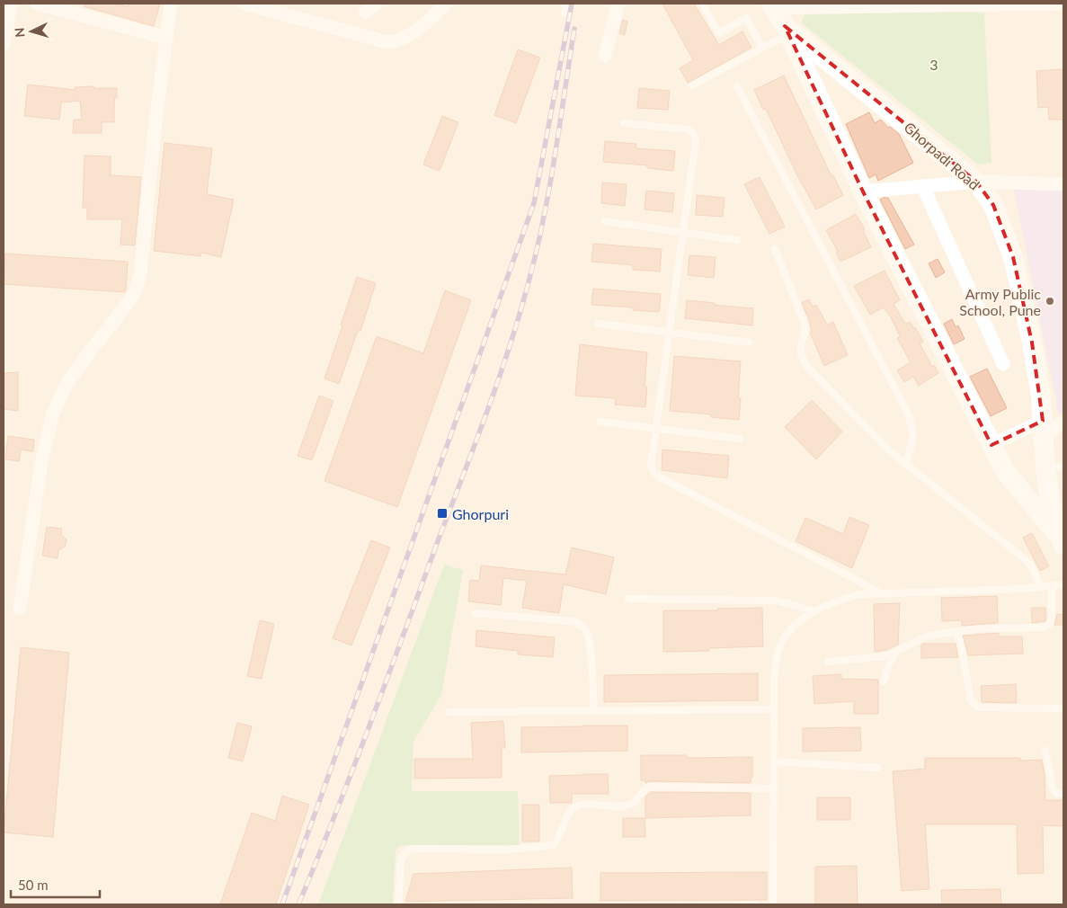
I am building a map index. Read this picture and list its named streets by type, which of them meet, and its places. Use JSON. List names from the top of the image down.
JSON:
{
  "streets": {
    "main road": ["Ghorpadi Road"]
  },
  "parks": ["3"],
  "places": {
    "other": ["Army Public School, Pune"],
    "transit": ["Ghorpuri"]
  },
  "scale_bar": "50 m",
  "north": "left"
}
